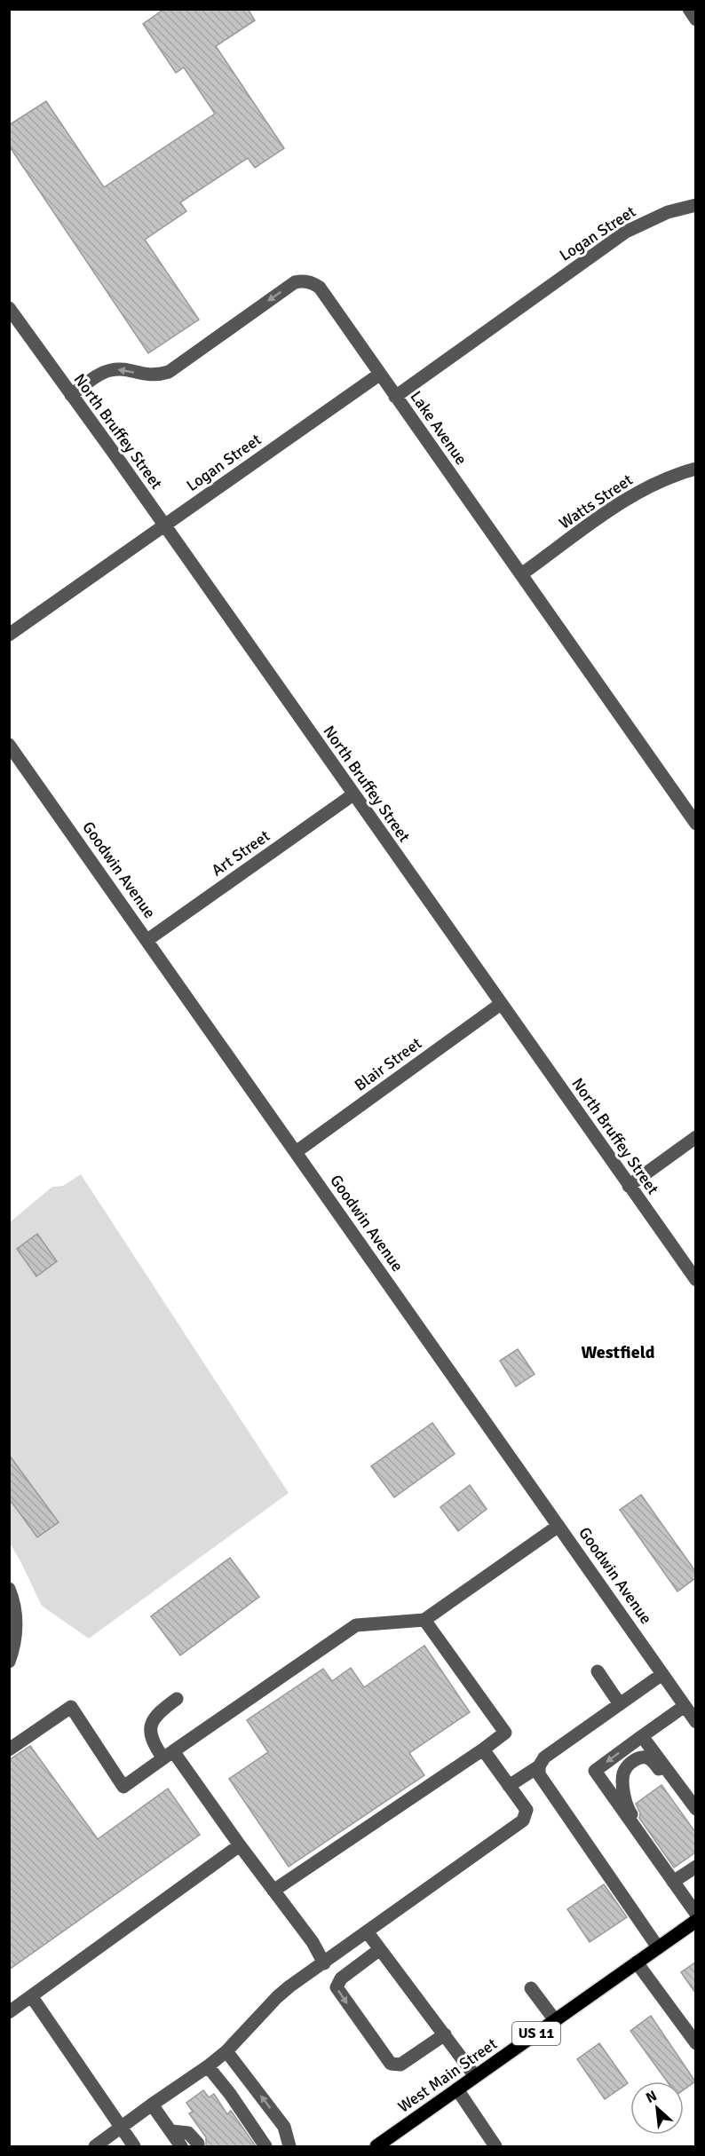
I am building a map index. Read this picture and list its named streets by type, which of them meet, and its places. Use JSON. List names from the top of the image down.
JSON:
{
  "streets": {
    "main road": ["US 11", "West Main Street"],
    "street": [
      "Logan Street",
      "Lake Avenue",
      "North Bruffey Street",
      "Watts Street",
      "Art Street",
      "Goodwin Avenue",
      "Blair Street"
    ]
  },
  "crossings": [
    ["Logan Street", "Lake Avenue"],
    ["Logan Street", "North Bruffey Street"],
    ["Lake Avenue", "North Bruffey Street"],
    ["Lake Avenue", "Watts Street"],
    ["North Bruffey Street", "Art Street"],
    ["North Bruffey Street", "Blair Street"],
    ["Art Street", "Goodwin Avenue"],
    ["Goodwin Avenue", "Blair Street"]
  ],
  "districts": ["Westfield"],
  "north": "top left"
}
